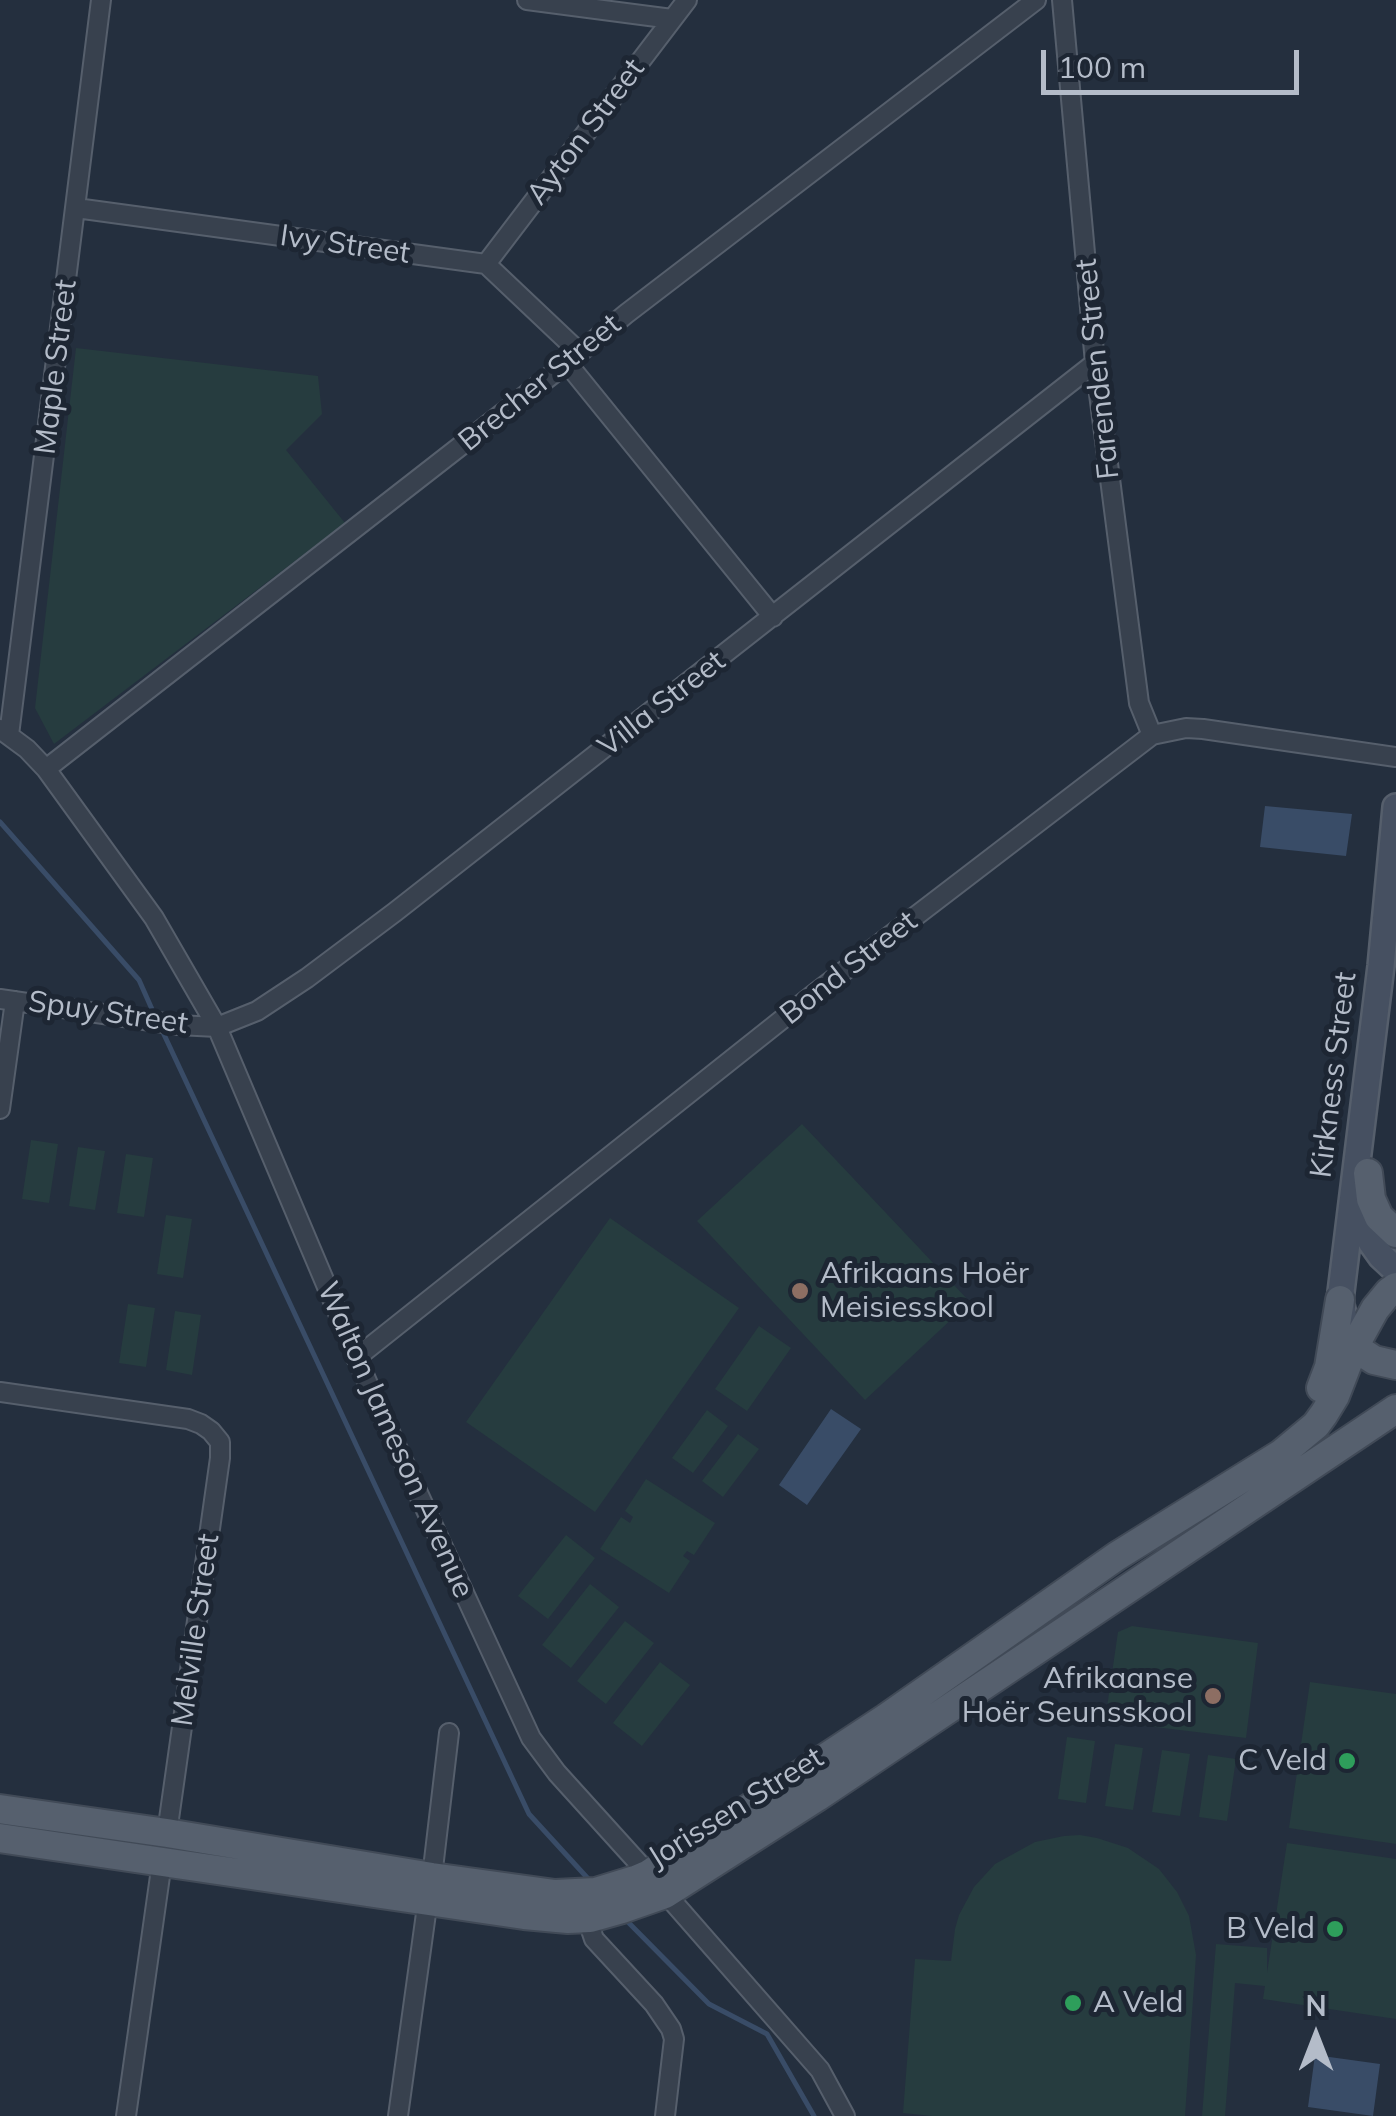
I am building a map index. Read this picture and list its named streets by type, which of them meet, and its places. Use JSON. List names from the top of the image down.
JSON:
{
  "streets": {
    "main road": ["Jorissen Street"],
    "street": [
      "Ayton Street",
      "Ivy Street",
      "Maple Street",
      "Farenden Street",
      "Brecher Street",
      "Villa Street",
      "Bond Street",
      "Spuy Street",
      "Kirkness Street",
      "Walton Jameson Avenue",
      "Melville Street"
    ]
  },
  "crossings": [
    ["Ayton Street", "Ivy Street"],
    ["Ivy Street", "Maple Street"],
    ["Maple Street", "Walton Jameson Avenue"],
    ["Farenden Street", "Villa Street"],
    ["Farenden Street", "Bond Street"],
    ["Brecher Street", "Walton Jameson Avenue"],
    ["Villa Street", "Spuy Street"],
    ["Villa Street", "Walton Jameson Avenue"],
    ["Bond Street", "Walton Jameson Avenue"],
    ["Spuy Street", "Walton Jameson Avenue"],
    ["Kirkness Street", "Jorissen Street"],
    ["Walton Jameson Avenue", "Jorissen Street"],
    ["Melville Street", "Jorissen Street"]
  ],
  "places": [
    "Afrikaans Hoër Meisiesskool",
    "Afrikaanse Hoër Seunsskool",
    "C Veld",
    "B Veld",
    "A Veld"
  ],
  "scale_bar": "100 m",
  "north": "top"
}
